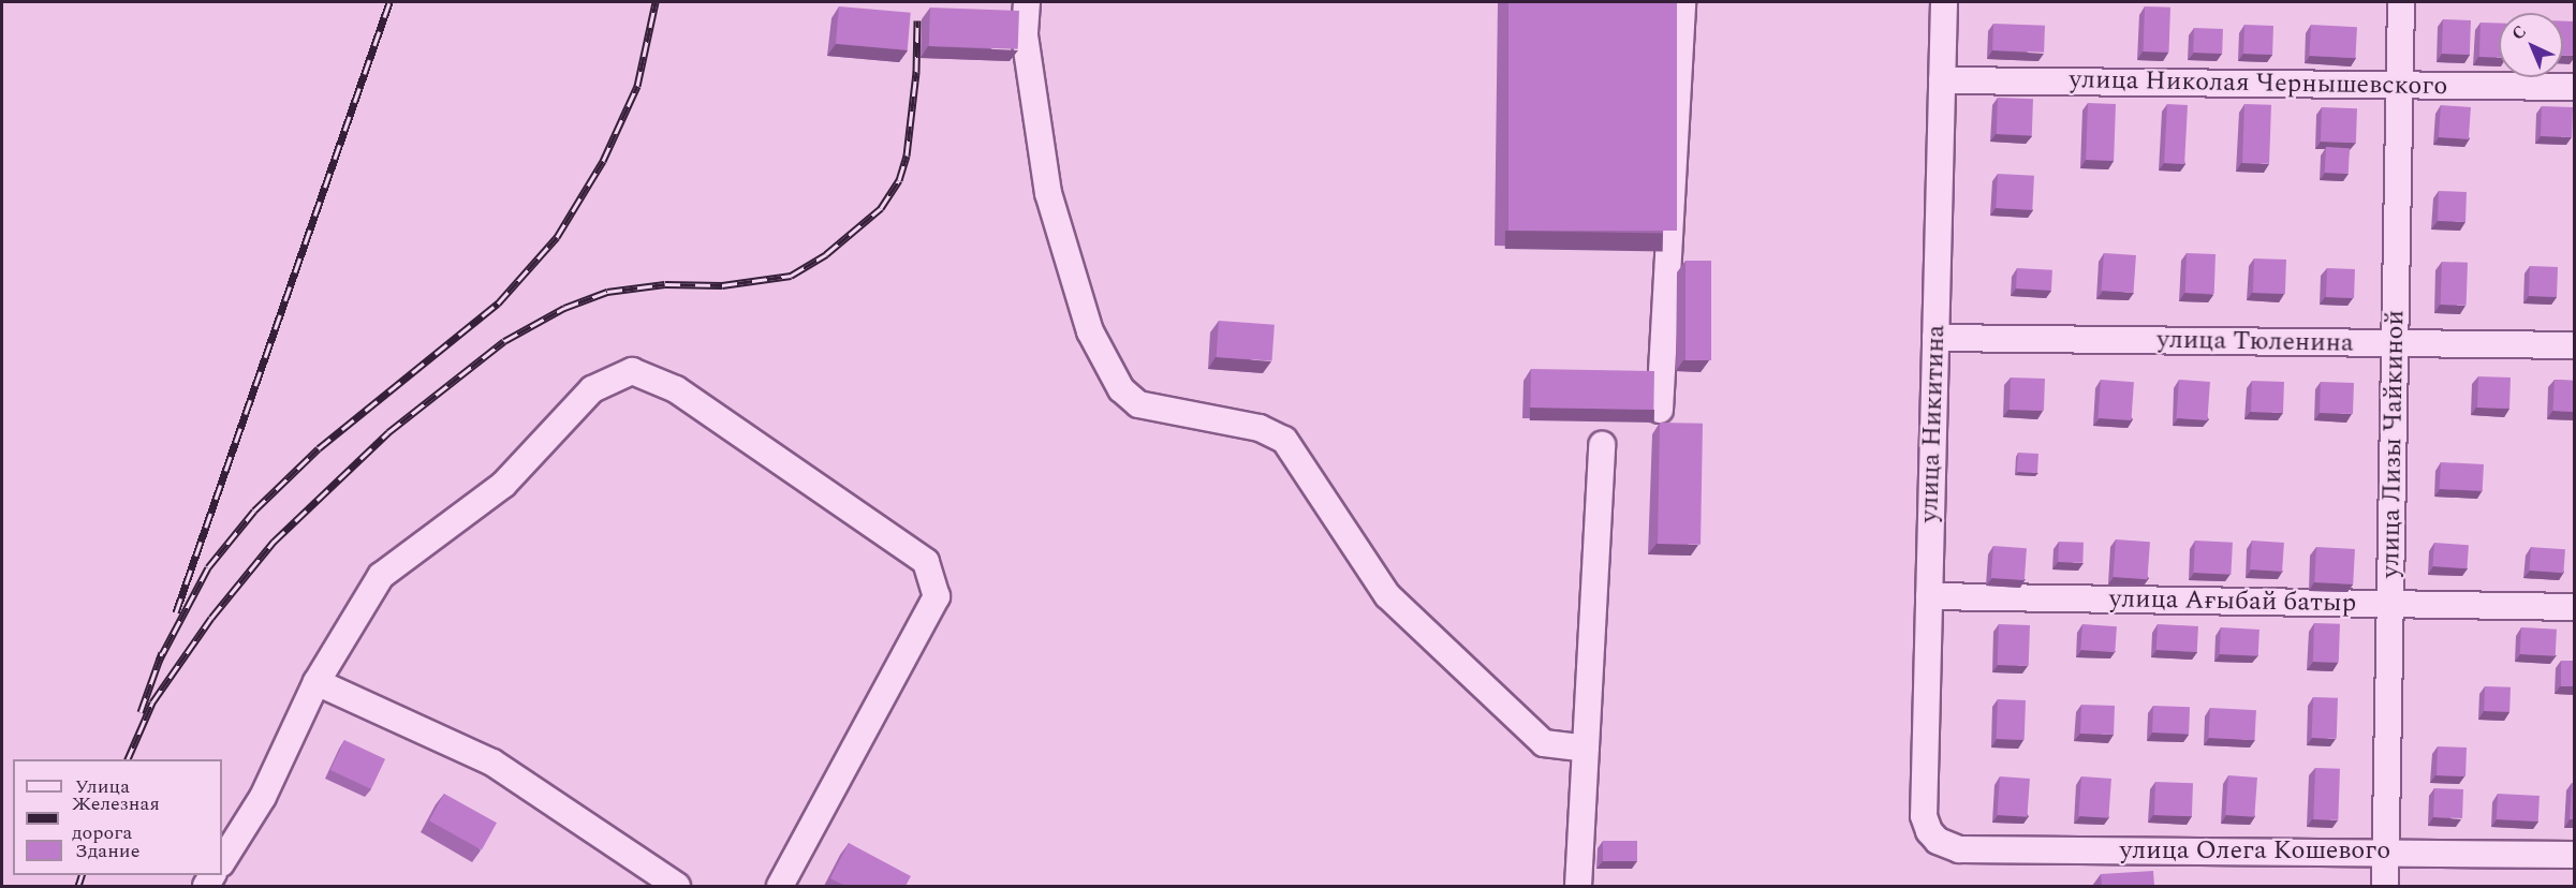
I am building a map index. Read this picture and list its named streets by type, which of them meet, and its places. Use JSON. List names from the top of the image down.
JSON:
{
  "streets": {
    "street": [
      "улица Николая Чернышевского",
      "улица Тюленина",
      "улица Никитина",
      "улица Лизы Чайкиной",
      "улица Ағыбай батыр",
      "улица Олега Кошевого"
    ]
  },
  "crossings": [
    ["улица Николая Чернышевского", "улица Никитина"],
    ["улица Николая Чернышевского", "улица Лизы Чайкиной"],
    ["улица Тюленина", "улица Никитина"],
    ["улица Тюленина", "улица Лизы Чайкиной"],
    ["улица Никитина", "улица Ағыбай батыр"],
    ["улица Никитина", "улица Олега Кошевого"],
    ["улица Лизы Чайкиной", "улица Ағыбай батыр"],
    ["улица Лизы Чайкиной", "улица Олега Кошевого"]
  ],
  "legend": ["Улица", "Железная дорога", "Здание"],
  "north": "top left"
}
